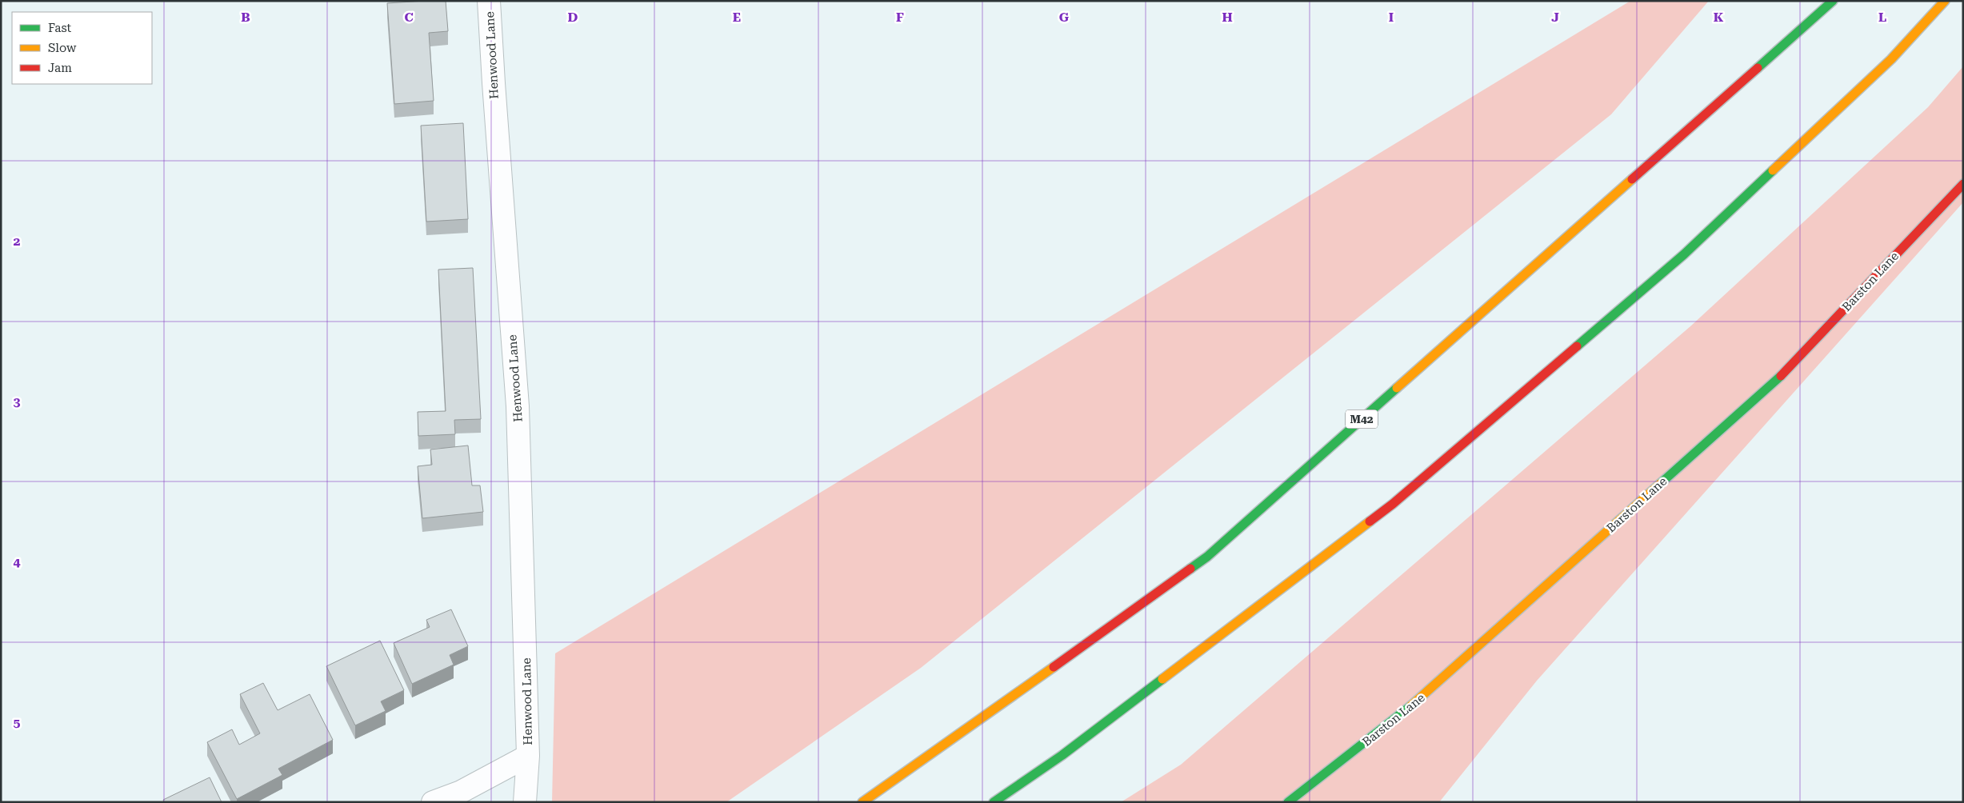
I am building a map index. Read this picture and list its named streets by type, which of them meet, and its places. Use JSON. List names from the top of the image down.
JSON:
{
  "streets": {
    "main road": ["Barston Lane", "M42"],
    "street": ["Henwood Lane"]
  },
  "legend": ["Fast", "Slow", "Jam"],
  "grid": {
    "columns": [
      "B",
      "C",
      "D",
      "E",
      "F",
      "G",
      "H",
      "I",
      "J",
      "K",
      "L"
    ],
    "rows": [
      "2",
      "3",
      "4",
      "5"
    ]
  }
}
